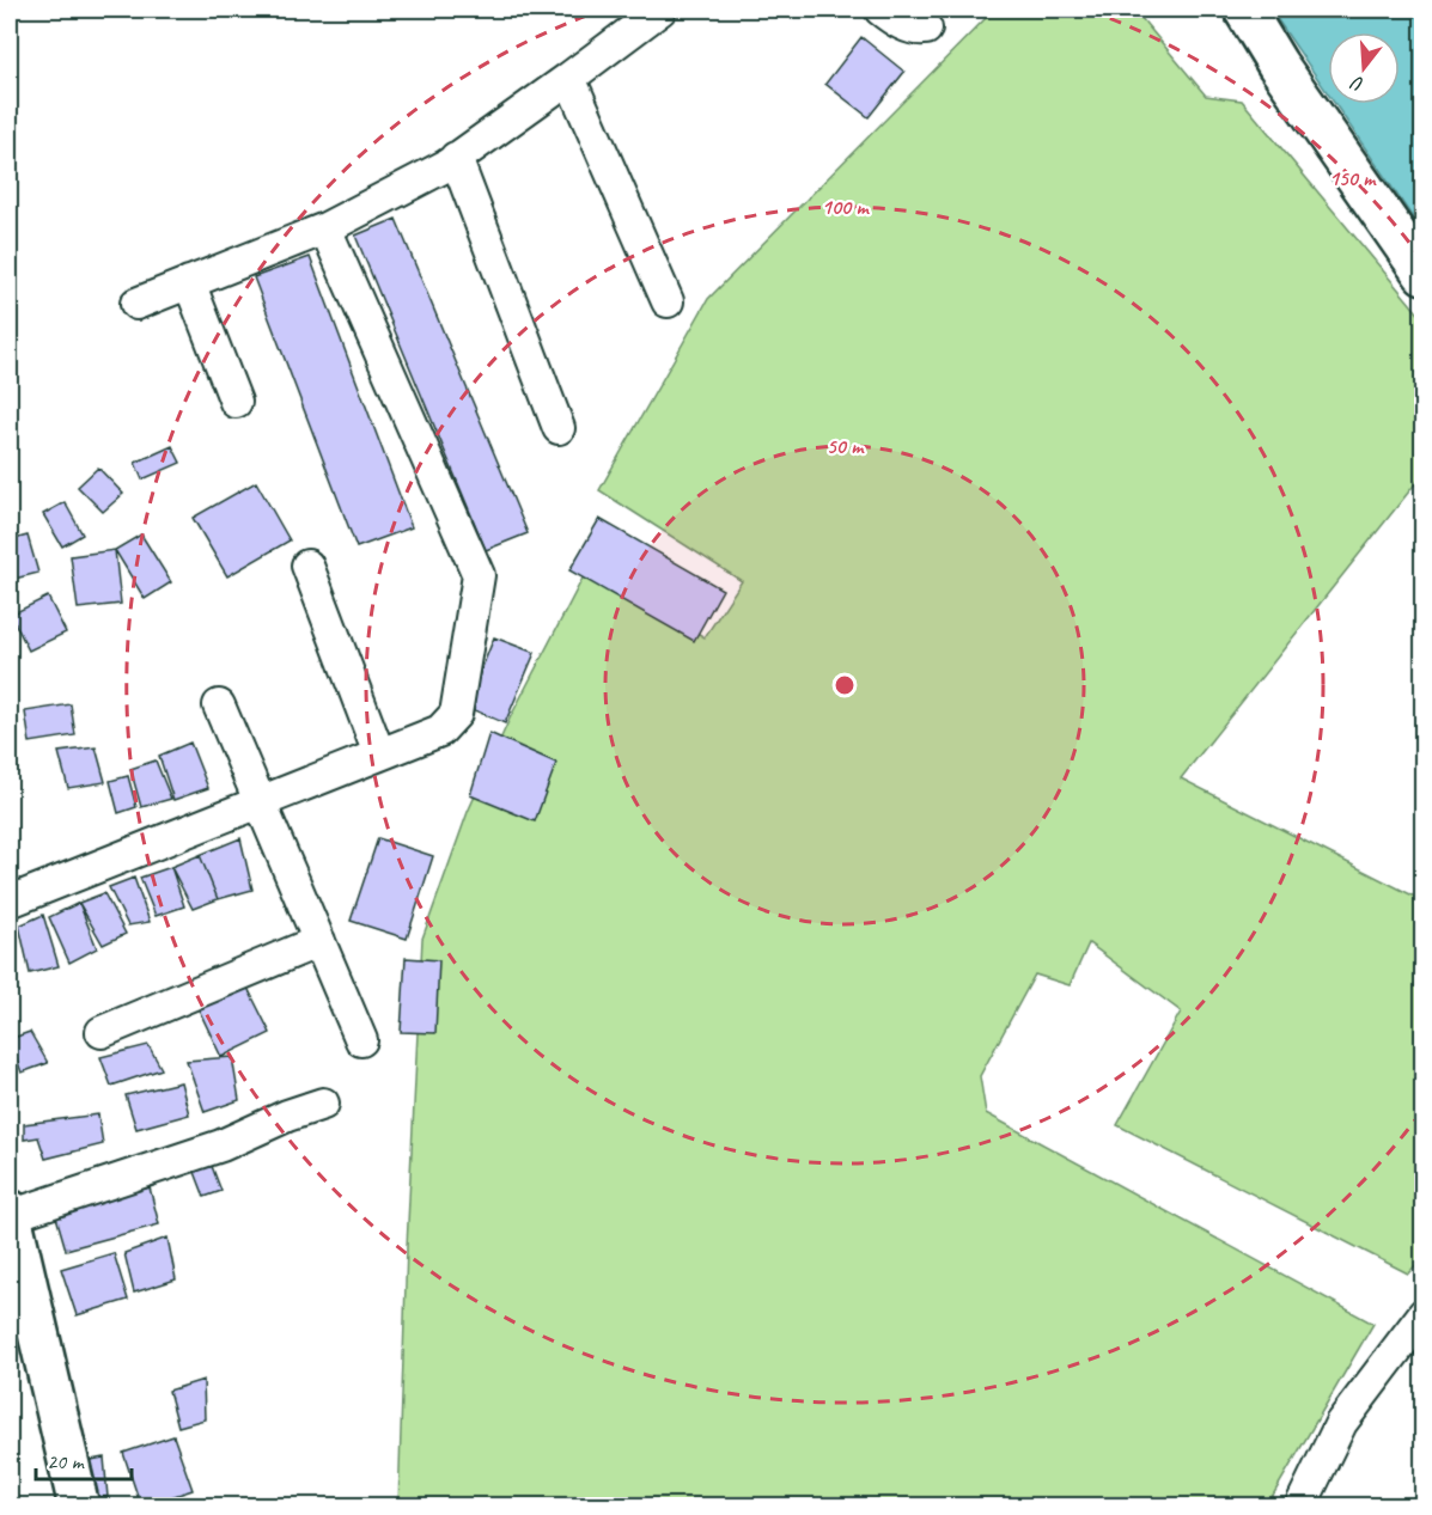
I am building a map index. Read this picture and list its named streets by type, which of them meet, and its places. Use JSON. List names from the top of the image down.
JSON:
{
  "scale_bar": "20 m",
  "north": "bottom",
  "rings": ["150 m", "100 m", "50 m"]
}
